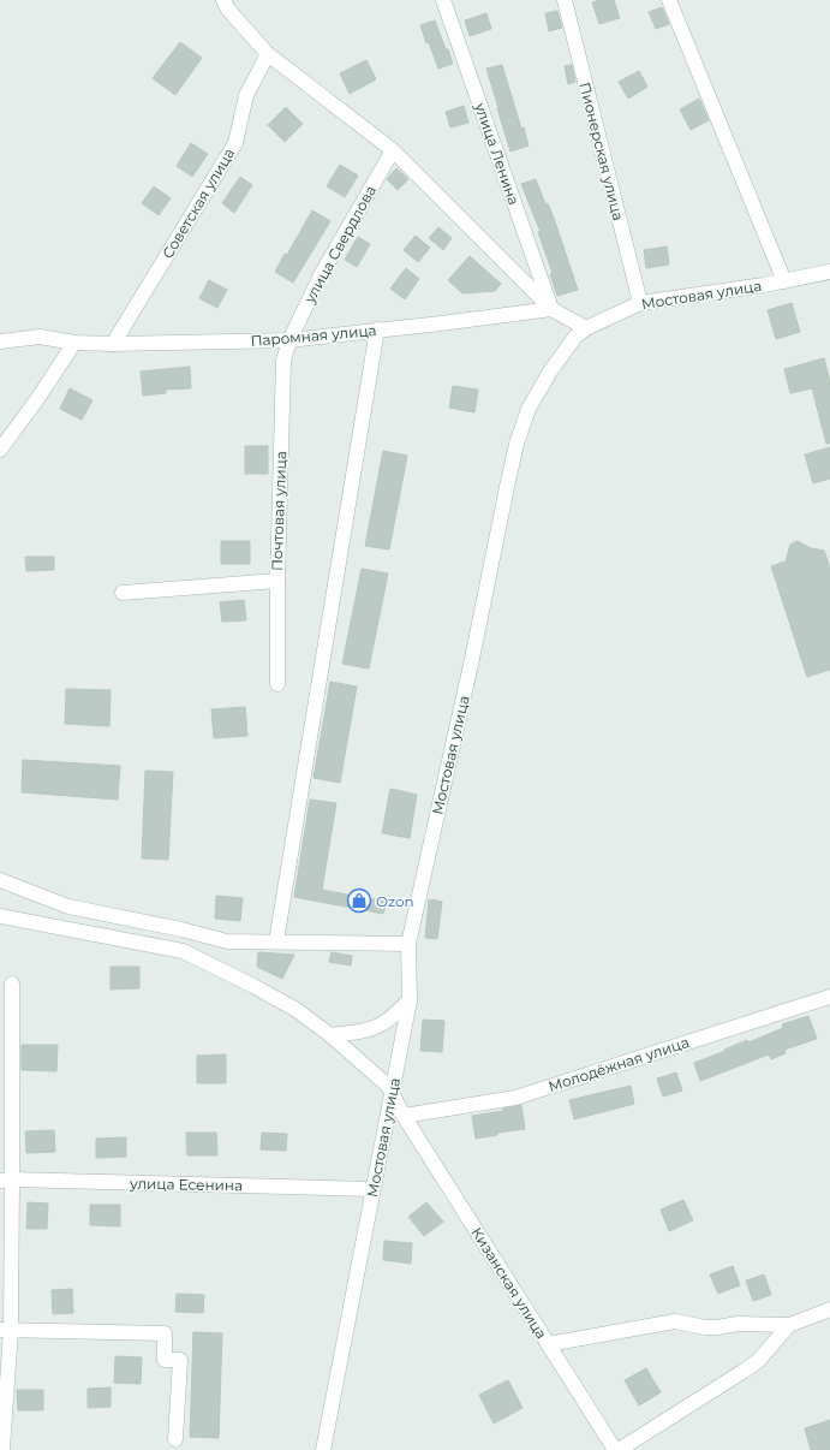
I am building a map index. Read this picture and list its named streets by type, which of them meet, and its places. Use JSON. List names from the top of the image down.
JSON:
{
  "streets": {
    "street": [
      "Пионерская улица",
      "улица Ленина",
      "Советская улица",
      "улица Свердлова",
      "Мостовая улица",
      "Паромная улица",
      "Почтовая улица",
      "Молодёжная улица",
      "улица Есенина",
      "Кизанская улица"
    ]
  },
  "crossings": [
    ["Пионерская улица", "Мостовая улица"],
    ["улица Ленина", "Паромная улица"],
    ["Советская улица", "Паромная улица"],
    ["улица Свердлова", "Паромная улица"],
    ["улица Свердлова", "Почтовая улица"],
    ["Мостовая улица", "улица Есенина"],
    ["Мостовая улица", "Кизанская улица"],
    ["Паромная улица", "Почтовая улица"],
    ["Молодёжная улица", "Кизанская улица"]
  ],
  "places": {
    "shop": ["Ozon"]
  }
}
